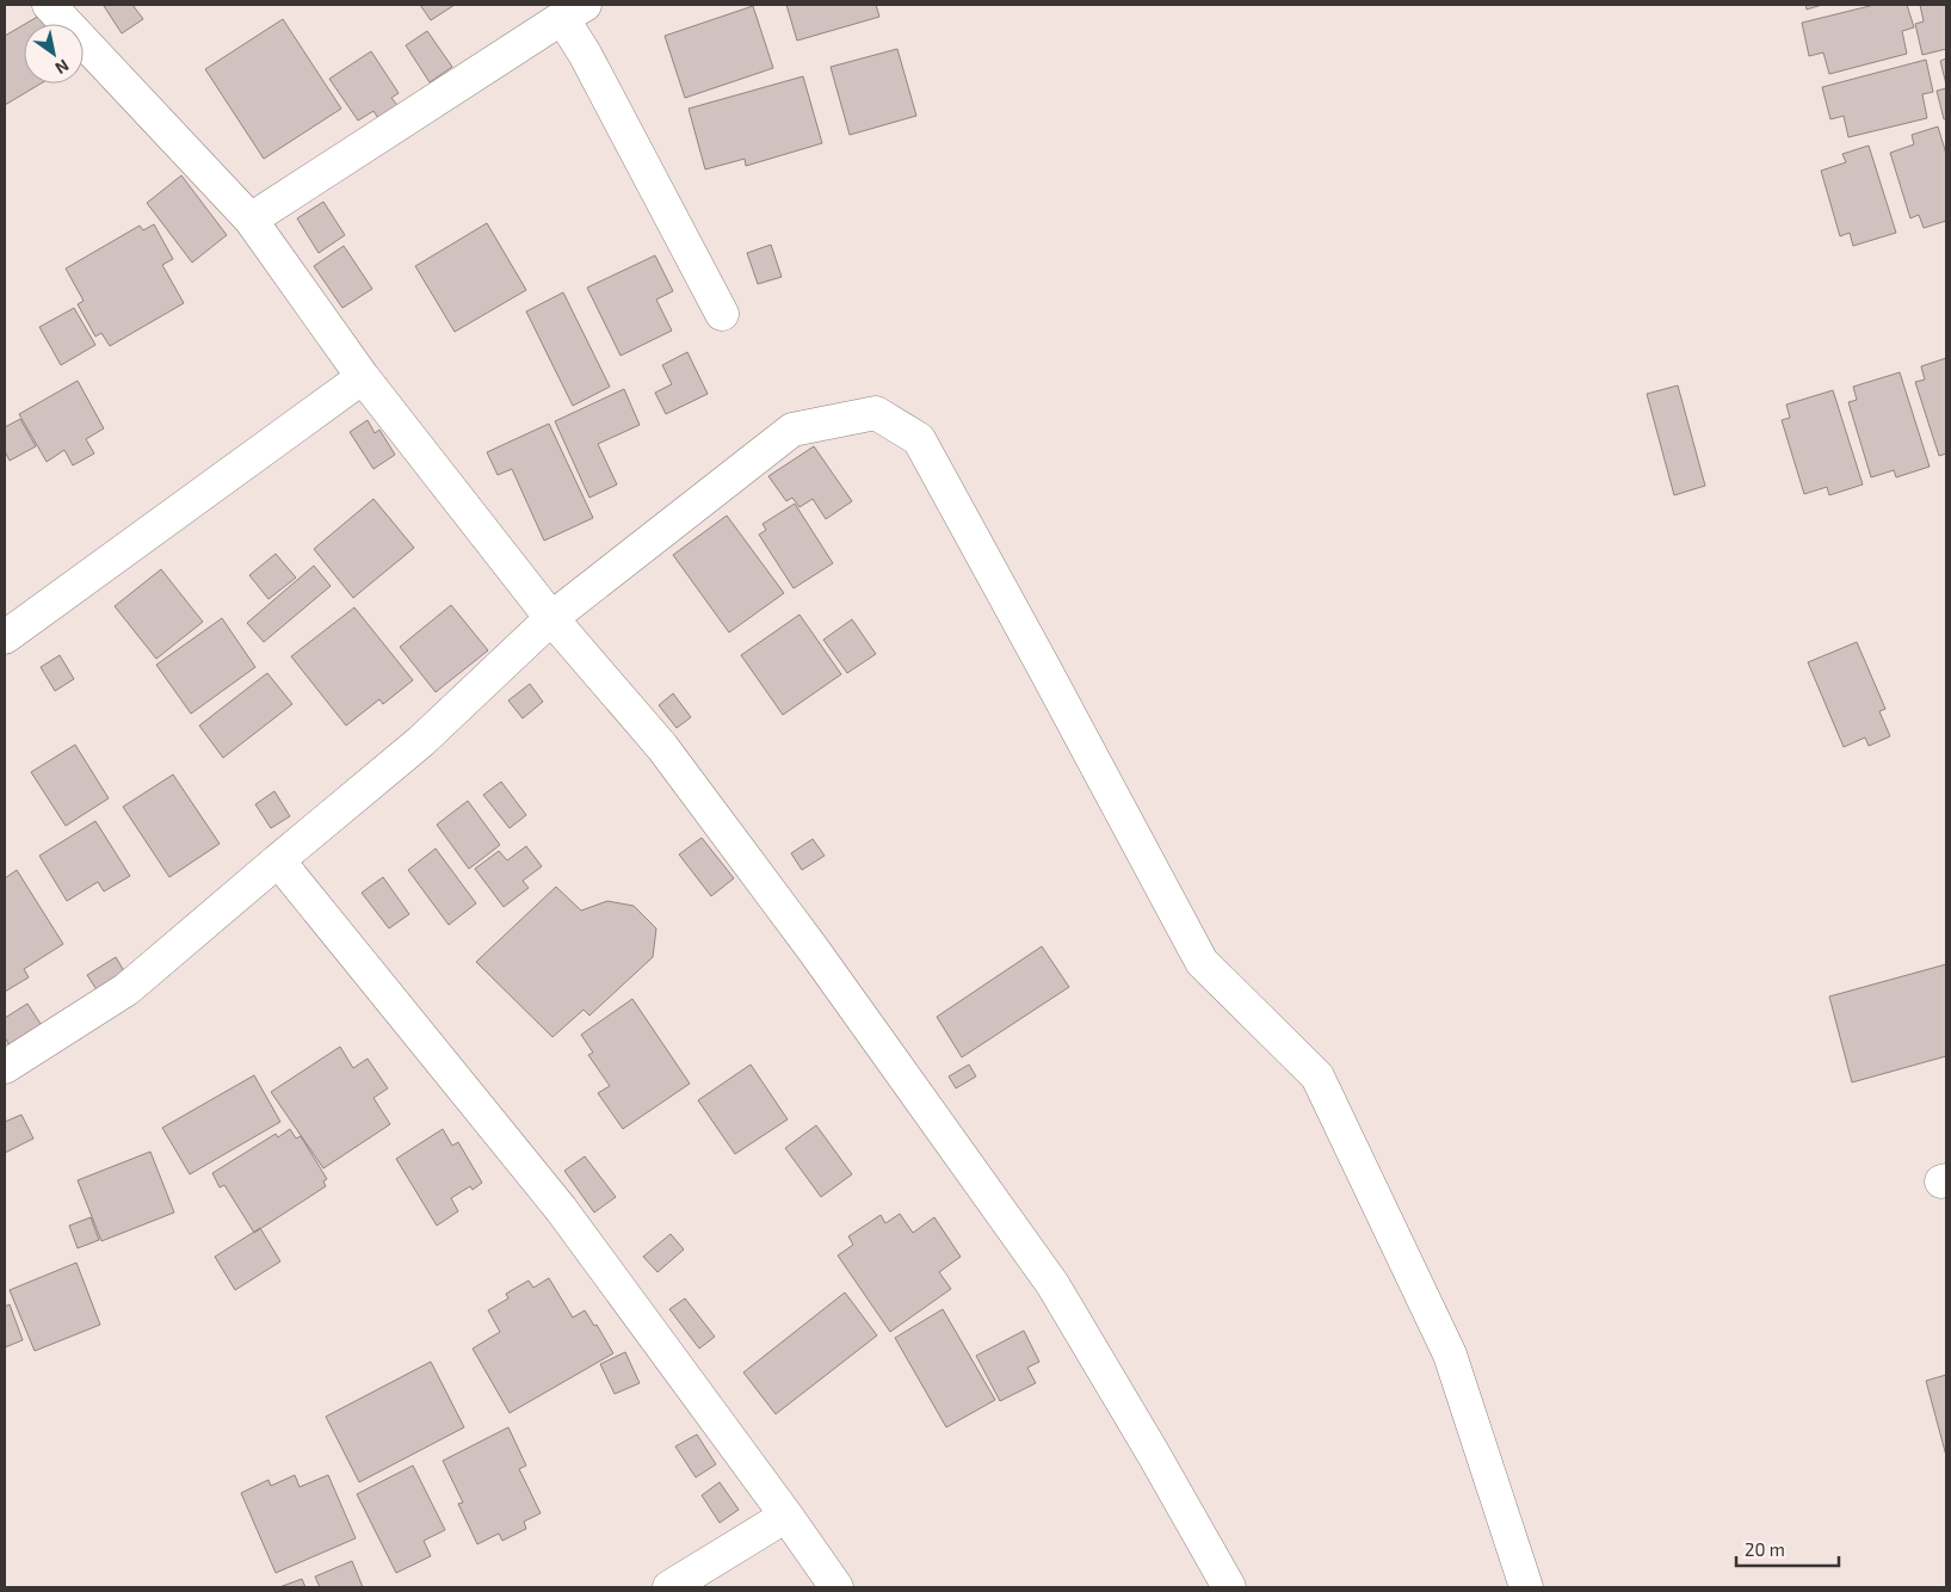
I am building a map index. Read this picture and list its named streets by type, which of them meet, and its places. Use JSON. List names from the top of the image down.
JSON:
{
  "scale_bar": "20 m",
  "north": "bottom right"
}
